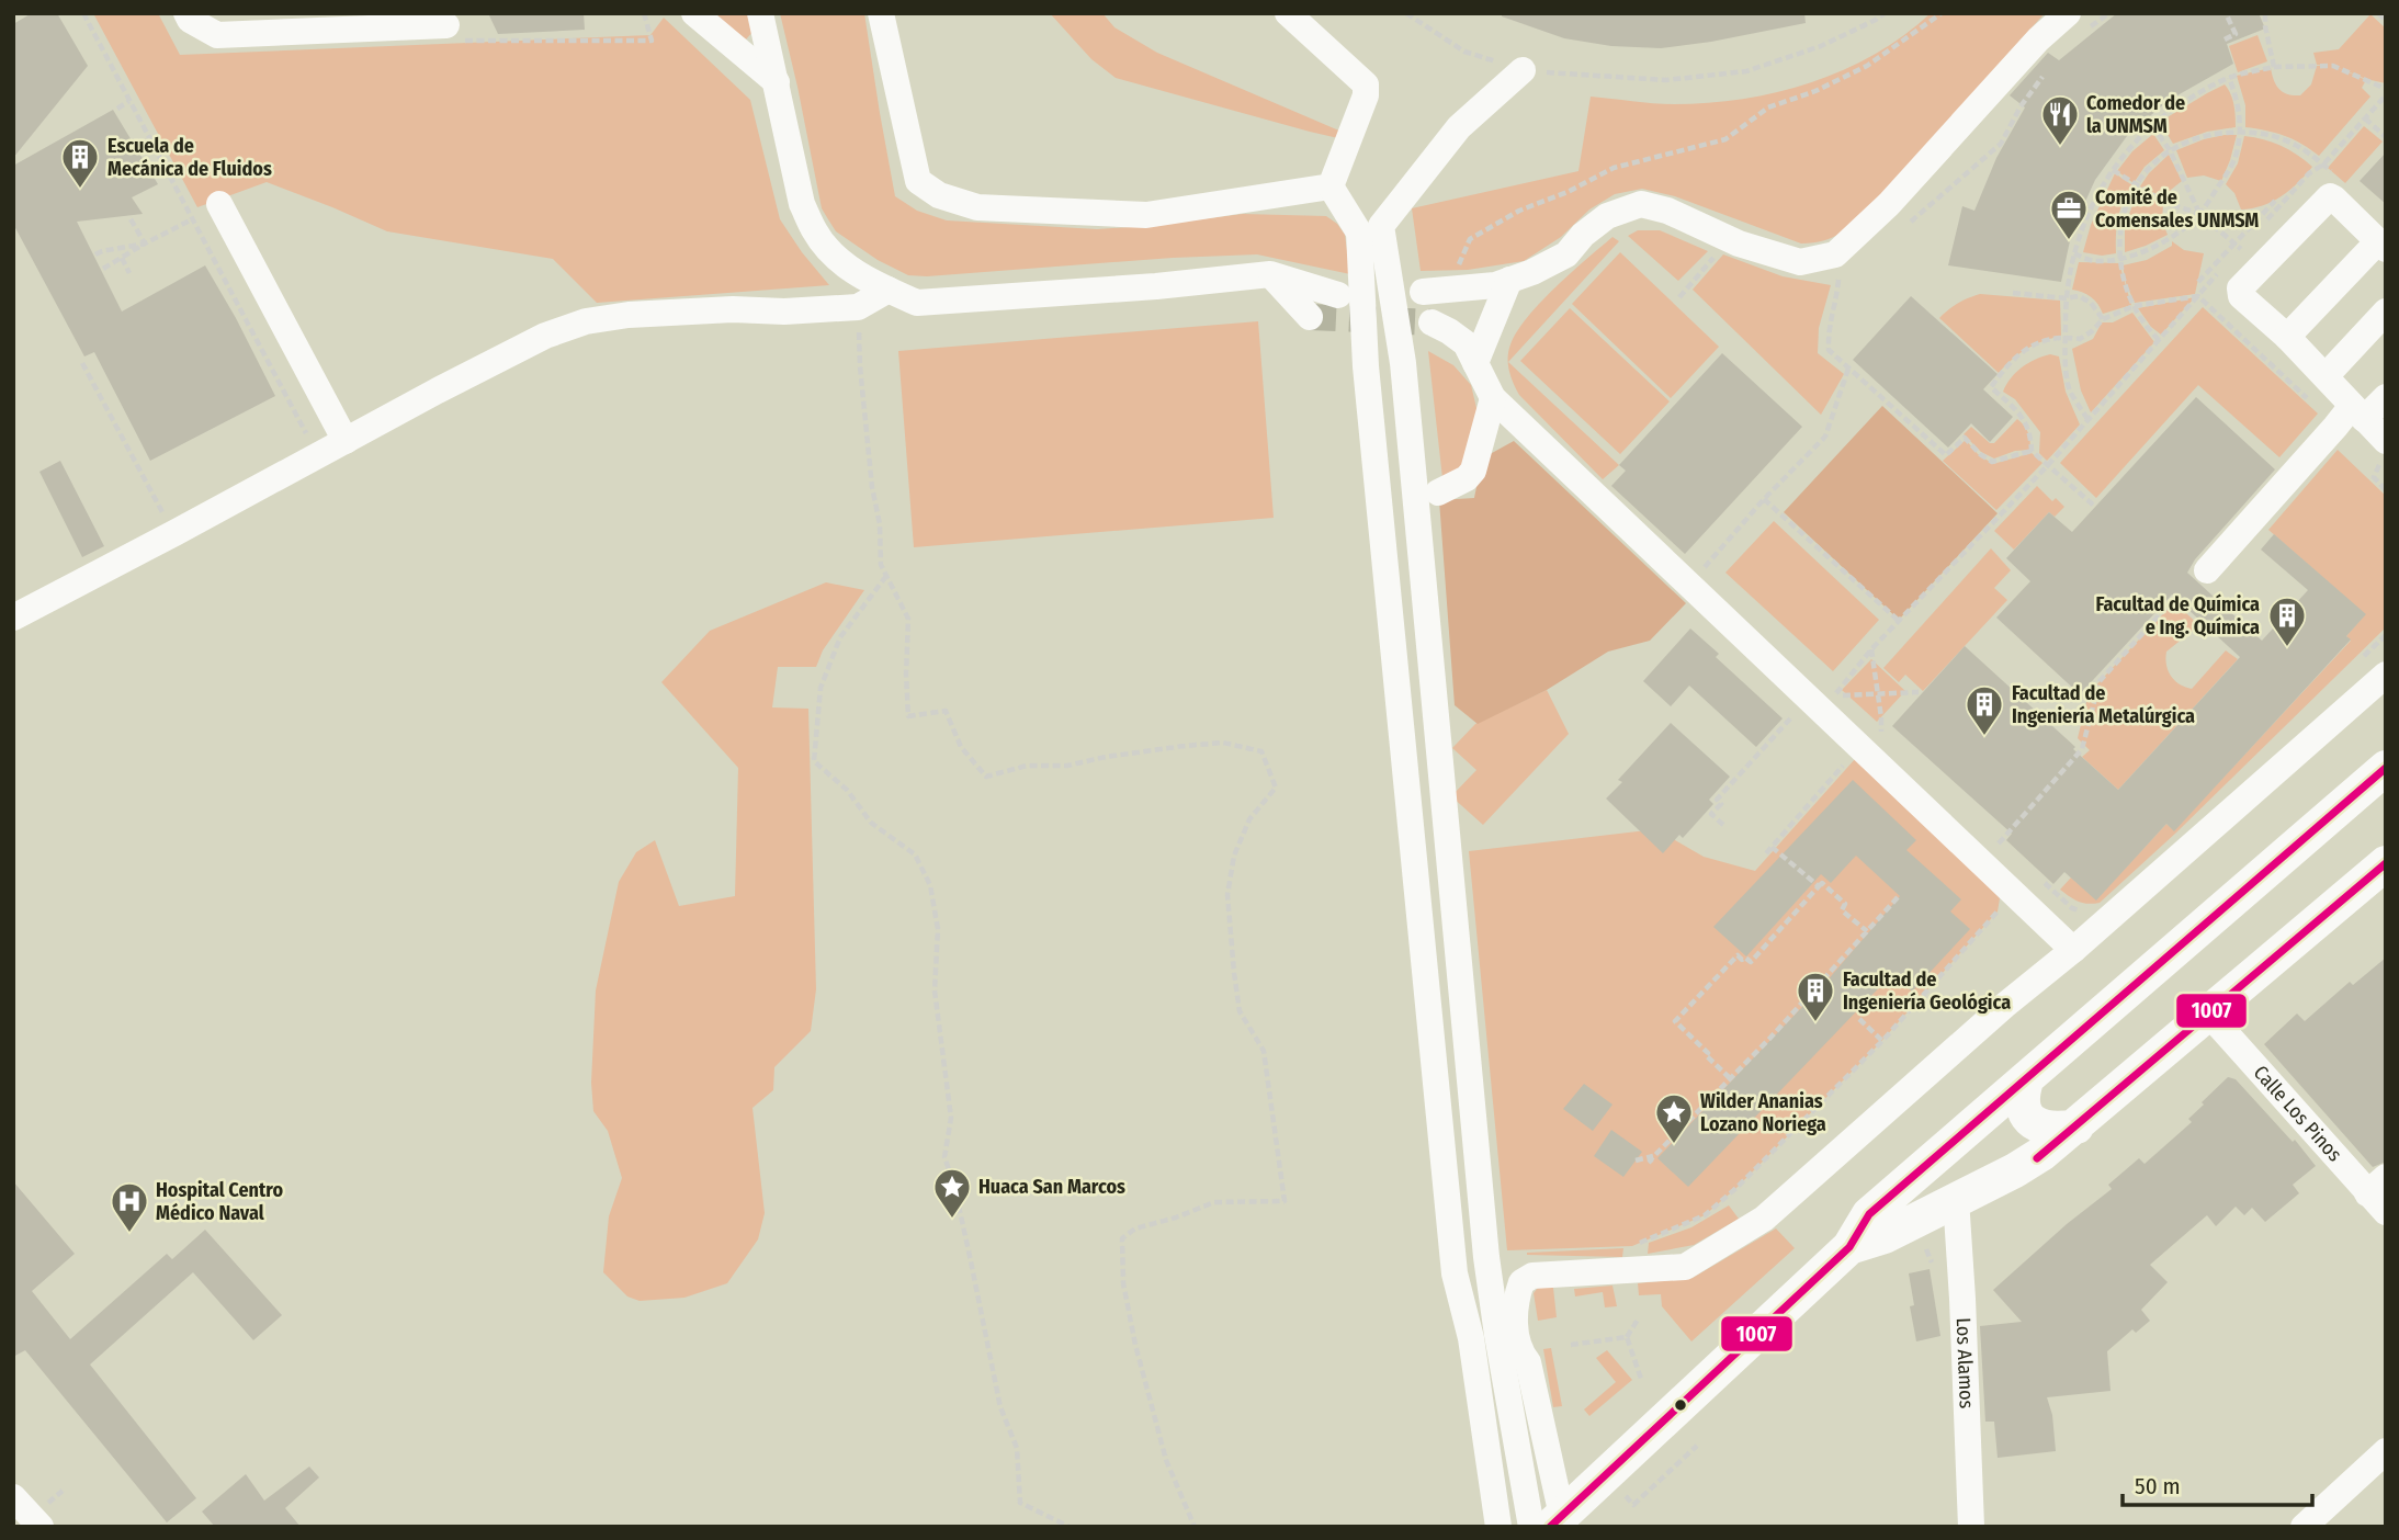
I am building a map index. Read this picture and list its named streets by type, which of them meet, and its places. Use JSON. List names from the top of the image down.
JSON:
{
  "streets": {
    "street": ["Calle Los Pinos", "Los Alamos"]
  },
  "places": {
    "restaurant": ["Comedor de la UNMSM"],
    "building": [
      "Escuela de Mecánica de Fluidos",
      "Facultad de Química e Ing. Química",
      "Facultad de Ingeniería Metalúrgica",
      "Facultad de Ingeniería Geológica"
    ],
    "office": ["Comité de Comensales UNMSM"],
    "place": ["Wilder Ananias Lozano Noriega", "Huaca San Marcos"],
    "hospital": ["Hospital Centro Médico Naval"]
  },
  "lines": ["transit line 1007"],
  "scale_bar": "50 m"
}
